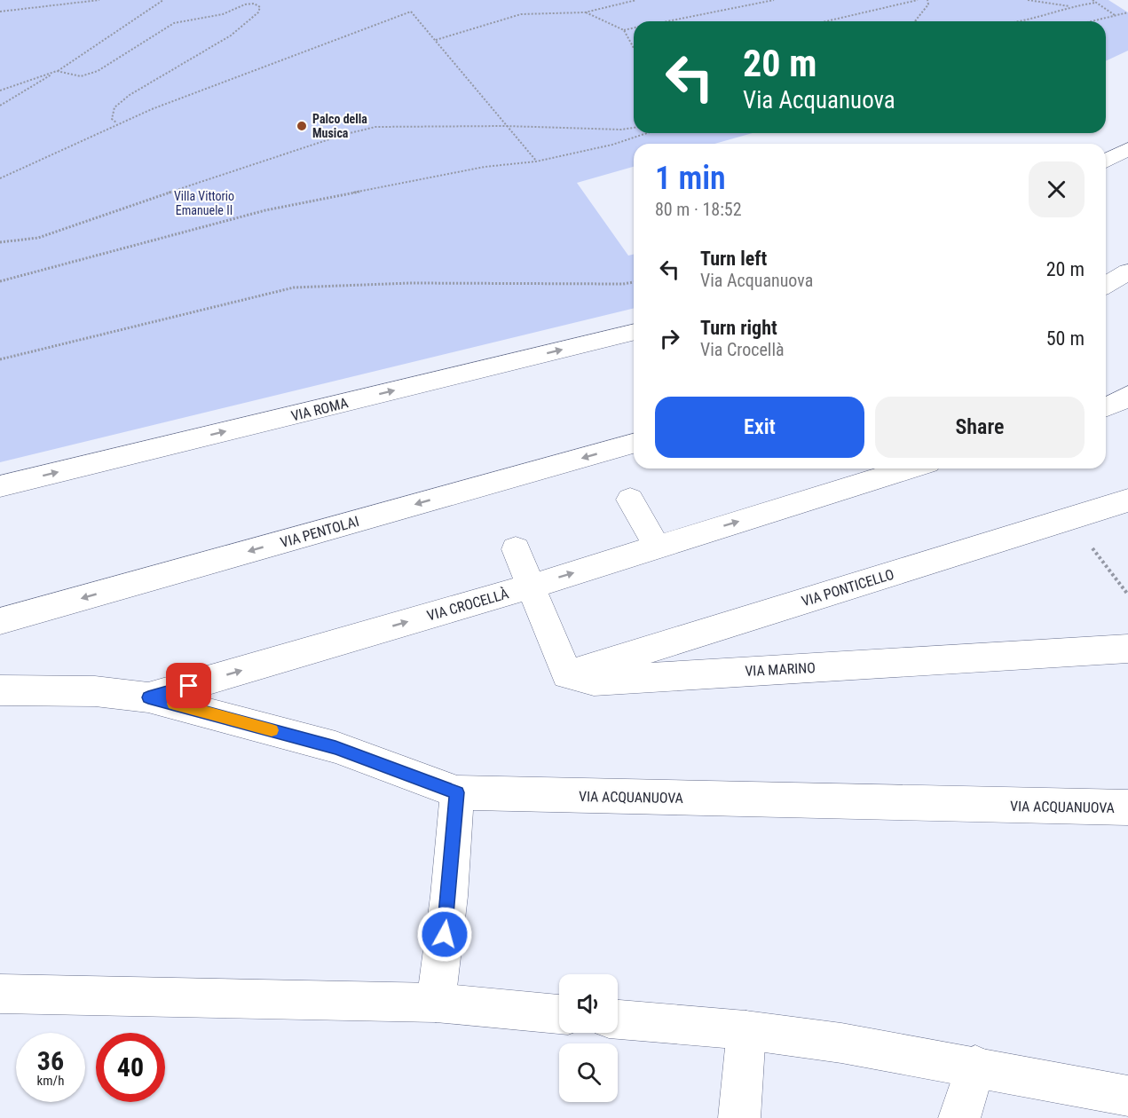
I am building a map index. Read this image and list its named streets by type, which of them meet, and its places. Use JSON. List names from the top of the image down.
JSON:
{
  "streets": {
    "street": [
      "VIA ROMA",
      "VIA PENTOLAI",
      "VIA PONTICELLO",
      "VIA CROCELLÀ",
      "VIA MARINO",
      "VIA ACQUANUOVA"
    ]
  },
  "crossings": [
    ["VIA PONTICELLO", "VIA MARINO"],
    ["VIA CROCELLÀ", "VIA ACQUANUOVA"]
  ],
  "one_way": ["VIA ROMA", "VIA PENTOLAI", "VIA CROCELLÀ"],
  "parks": ["Villa Vittorio Emanuele II"],
  "places": ["Palco della Musica"],
  "page": {
    "turn": ["20 m", "Via Acquanuova"],
    "heading": ["1 min", "80 m · 18:52"],
    "list": [
      {
        "name": "Turn left",
        "note": "Via Acquanuova",
        "value": "20 m"
      },
      {
        "name": "Turn right",
        "note": "Via Crocellà",
        "value": "50 m"
      }
    ],
    "buttons": ["Exit", "Share"],
    "speed": "36 km/h",
    "limit": "40"
  }
}
